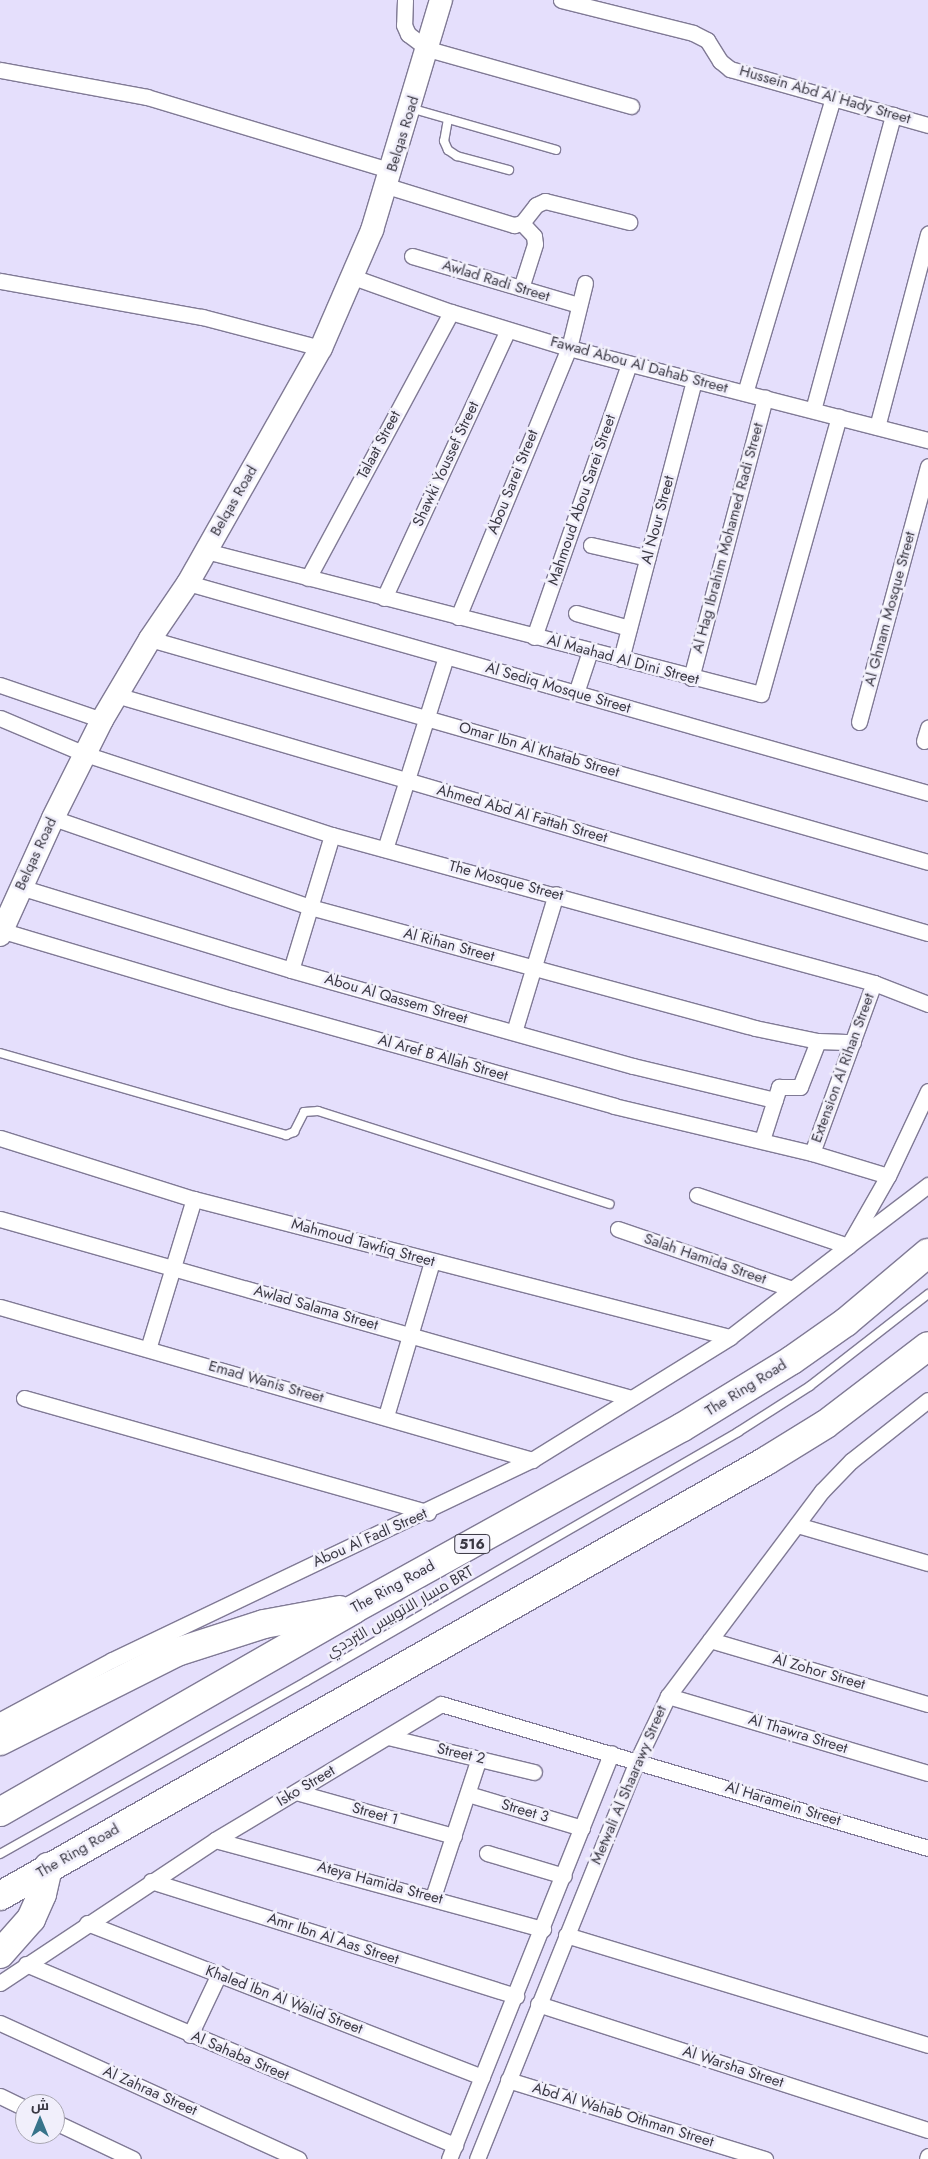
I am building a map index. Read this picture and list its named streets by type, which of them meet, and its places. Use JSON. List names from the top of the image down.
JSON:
{
  "streets": {
    "highway": ["The Ring Road", "516"],
    "main road": ["Belqas Road"],
    "street": [
      "Hussein Abd Al Hady Street",
      "Awlad Radi Street",
      "Fawad Abou Al Dahab Street",
      "Talaat Street",
      "Shawki Youssef Street",
      "Abou Sarei Street",
      "Mahmoud Abou Sarei Street",
      "Al Nour Street",
      "Al Hag Ibrahim Mohamed Radi Street",
      "Al Ghnam Mosque Street",
      "Al Maahad Al Dini Street",
      "Al Sediq Mosque Street",
      "Omar Ibn Al Khatab Street",
      "Ahmed Abd Al Fattah Street",
      "The Mosque Street",
      "Al Rihan Street",
      "Abou Al Qassem Street",
      "Al Aref B Allah Street",
      "Extension Al Rihan Street",
      "Mahmoud Tawfiq Street",
      "Salah Hamida Street",
      "Awlad Salama Street",
      "Emad Wanis Street",
      "Abou Al Fadl Street",
      "Al Zohor Street",
      "Al Thawra Street",
      "Street 2",
      "Metwali Al Shaarawy Street",
      "Isko Street",
      "Al Haramein Street",
      "Street 3",
      "Street 1",
      "Ateya Hamida Street",
      "Amr Ibn Al Aas Street",
      "Khaled Ibn Al Walid Street",
      "Al Sahaba Street",
      "Al Warsha Street",
      "Al Zahraa Street",
      "Abd Al Wahab Othman Street"
    ],
    "lane": ["مسار الاتوبيس الترددي BRT"]
  },
  "crossings": [
    ["Belqas Road", "Fawad Abou Al Dahab Street"],
    ["Belqas Road", "Al Maahad Al Dini Street"],
    ["Belqas Road", "Al Sediq Mosque Street"],
    ["Belqas Road", "Omar Ibn Al Khatab Street"],
    ["Belqas Road", "Ahmed Abd Al Fattah Street"],
    ["Belqas Road", "The Mosque Street"],
    ["Belqas Road", "Al Rihan Street"],
    ["Belqas Road", "Abou Al Qassem Street"],
    ["Belqas Road", "Al Aref B Allah Street"],
    ["Awlad Radi Street", "Abou Sarei Street"],
    ["Fawad Abou Al Dahab Street", "Talaat Street"],
    ["Fawad Abou Al Dahab Street", "Shawki Youssef Street"],
    ["Fawad Abou Al Dahab Street", "Abou Sarei Street"],
    ["Fawad Abou Al Dahab Street", "Mahmoud Abou Sarei Street"],
    ["Fawad Abou Al Dahab Street", "Al Nour Street"],
    ["Fawad Abou Al Dahab Street", "Al Hag Ibrahim Mohamed Radi Street"],
    ["Fawad Abou Al Dahab Street", "Al Maahad Al Dini Street"],
    ["Talaat Street", "Al Maahad Al Dini Street"],
    ["Shawki Youssef Street", "Al Maahad Al Dini Street"],
    ["Abou Sarei Street", "Al Maahad Al Dini Street"],
    ["Mahmoud Abou Sarei Street", "Al Maahad Al Dini Street"],
    ["Al Nour Street", "Al Maahad Al Dini Street"],
    ["Al Hag Ibrahim Mohamed Radi Street", "Al Maahad Al Dini Street"],
    ["The Mosque Street", "Extension Al Rihan Street"],
    ["Al Rihan Street", "Extension Al Rihan Street"],
    ["Al Aref B Allah Street", "Extension Al Rihan Street"],
    ["Mahmoud Tawfiq Street", "Abou Al Fadl Street"],
    ["Salah Hamida Street", "Abou Al Fadl Street"],
    ["Awlad Salama Street", "Abou Al Fadl Street"],
    ["Emad Wanis Street", "Abou Al Fadl Street"],
    ["Al Zohor Street", "Metwali Al Shaarawy Street"],
    ["Al Thawra Street", "Metwali Al Shaarawy Street"],
    ["Street 2", "Isko Street"],
    ["Metwali Al Shaarawy Street", "Isko Street"],
    ["Metwali Al Shaarawy Street", "Al Haramein Street"],
    ["Metwali Al Shaarawy Street", "Street 3"],
    ["Metwali Al Shaarawy Street", "Ateya Hamida Street"],
    ["Metwali Al Shaarawy Street", "Amr Ibn Al Aas Street"],
    ["Metwali Al Shaarawy Street", "Khaled Ibn Al Walid Street"],
    ["Metwali Al Shaarawy Street", "Al Sahaba Street"],
    ["Metwali Al Shaarawy Street", "Al Warsha Street"],
    ["Metwali Al Shaarawy Street", "Abd Al Wahab Othman Street"],
    ["Isko Street", "Al Haramein Street"],
    ["Isko Street", "Street 1"],
    ["Isko Street", "Ateya Hamida Street"],
    ["Isko Street", "Amr Ibn Al Aas Street"],
    ["Isko Street", "Khaled Ibn Al Walid Street"],
    ["Isko Street", "Al Sahaba Street"]
  ],
  "north": "top"
}
